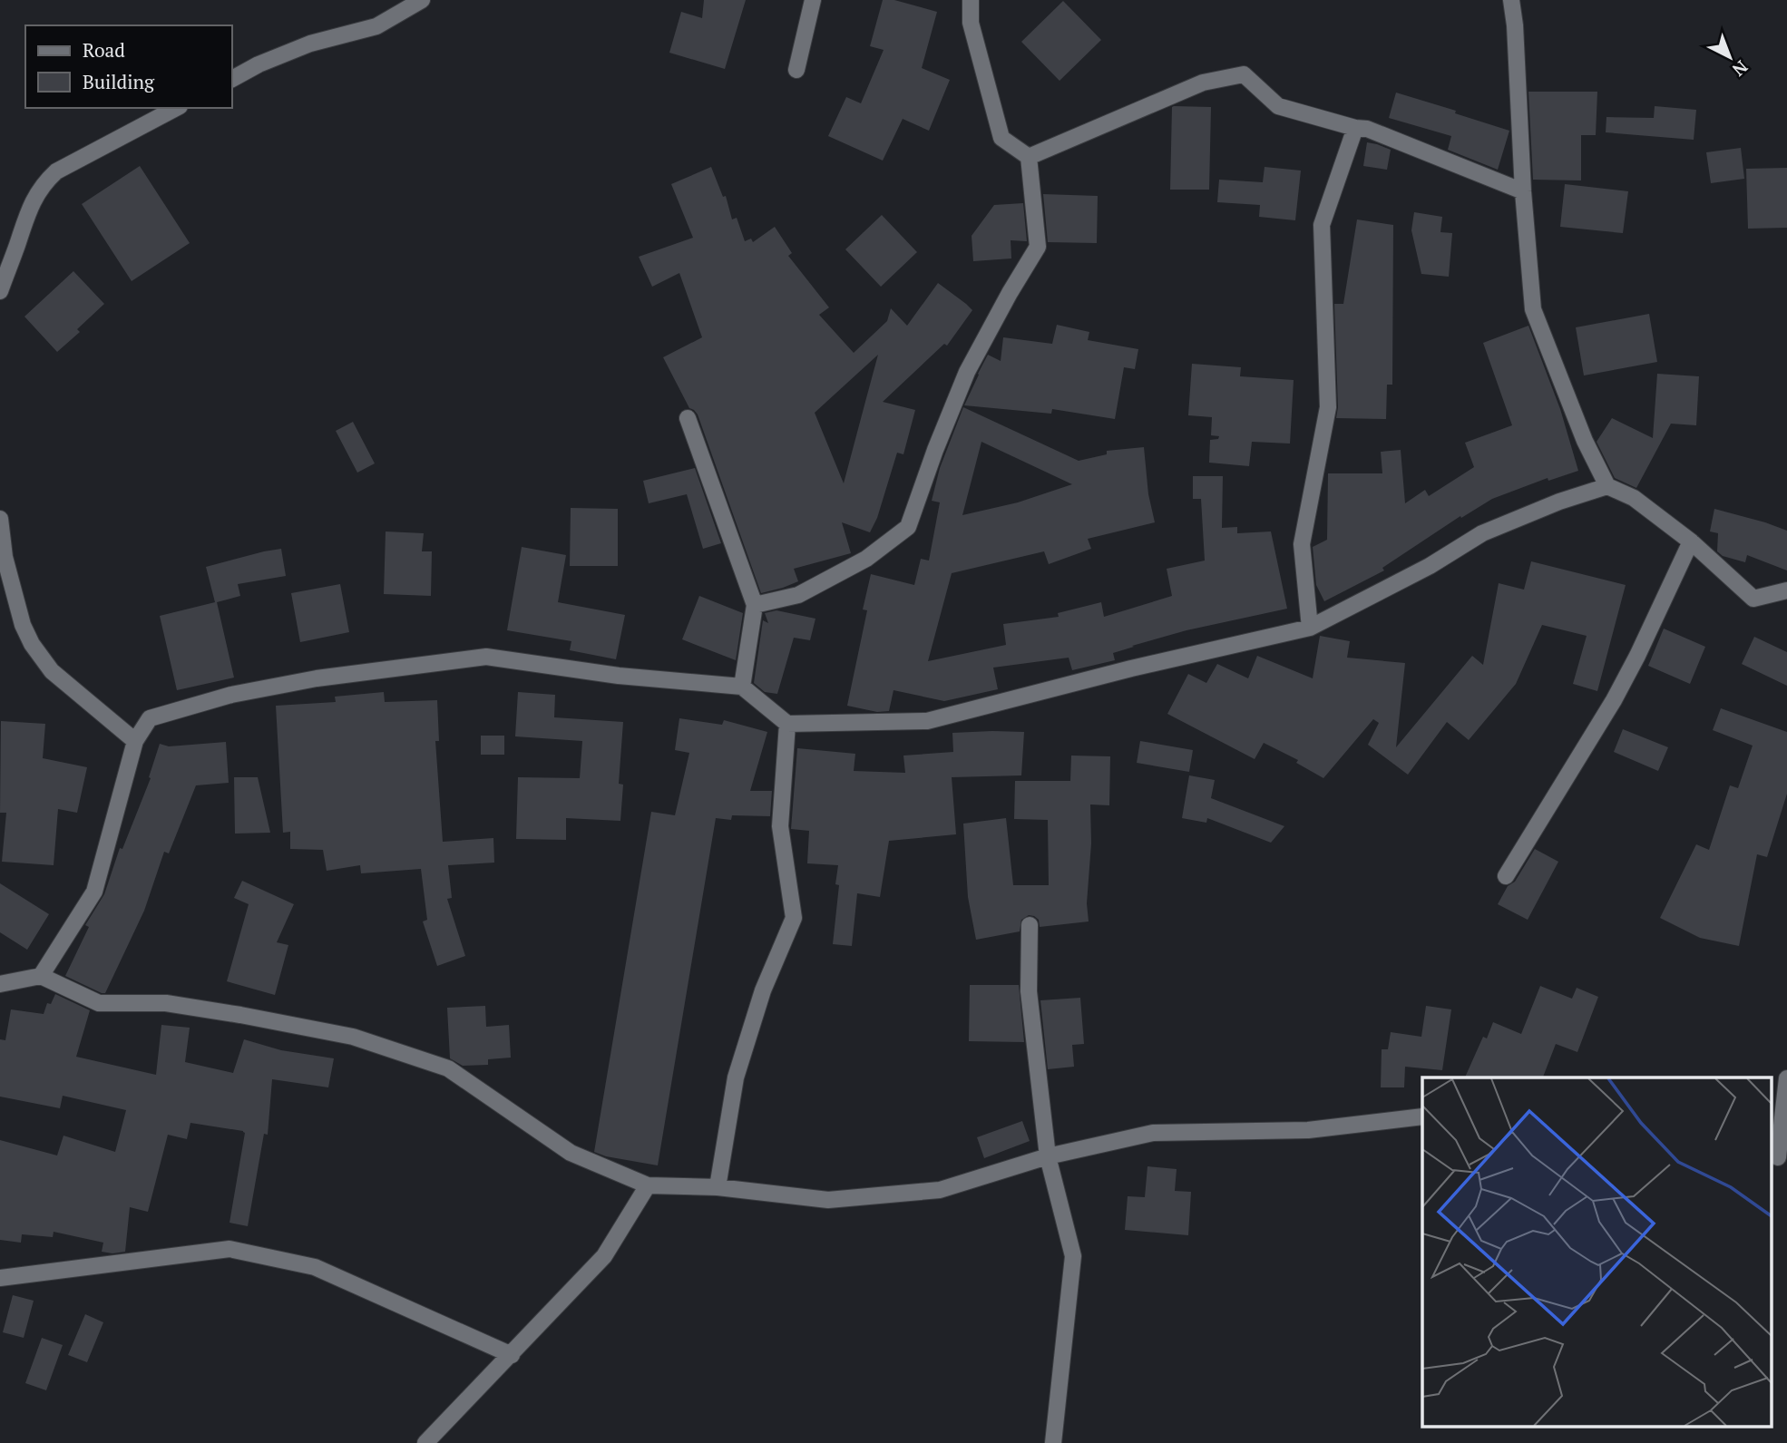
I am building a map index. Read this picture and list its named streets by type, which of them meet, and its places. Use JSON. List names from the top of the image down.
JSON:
{
  "legend": ["Road", "Building"],
  "north": "bottom right"
}
